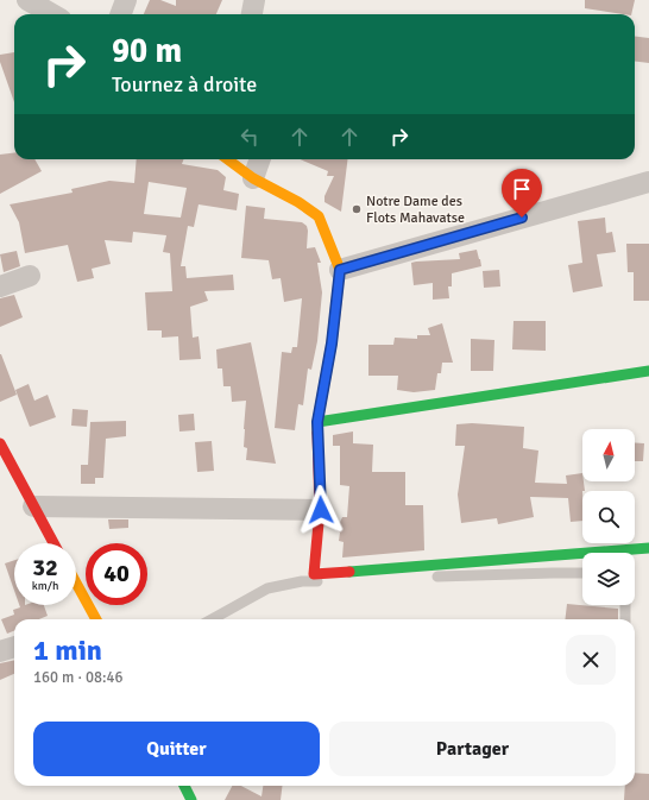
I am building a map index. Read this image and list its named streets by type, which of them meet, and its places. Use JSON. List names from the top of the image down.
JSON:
{
  "places": ["Notre Dame des Flots Mahavatse"],
  "north": "top",
  "page": {
    "turn": ["90 m", "Tournez à droite"],
    "speed": "32 km/h",
    "limit": "40",
    "heading": ["1 min", "160 m · 08:46"],
    "buttons": ["Quitter", "Partager"]
  }
}
